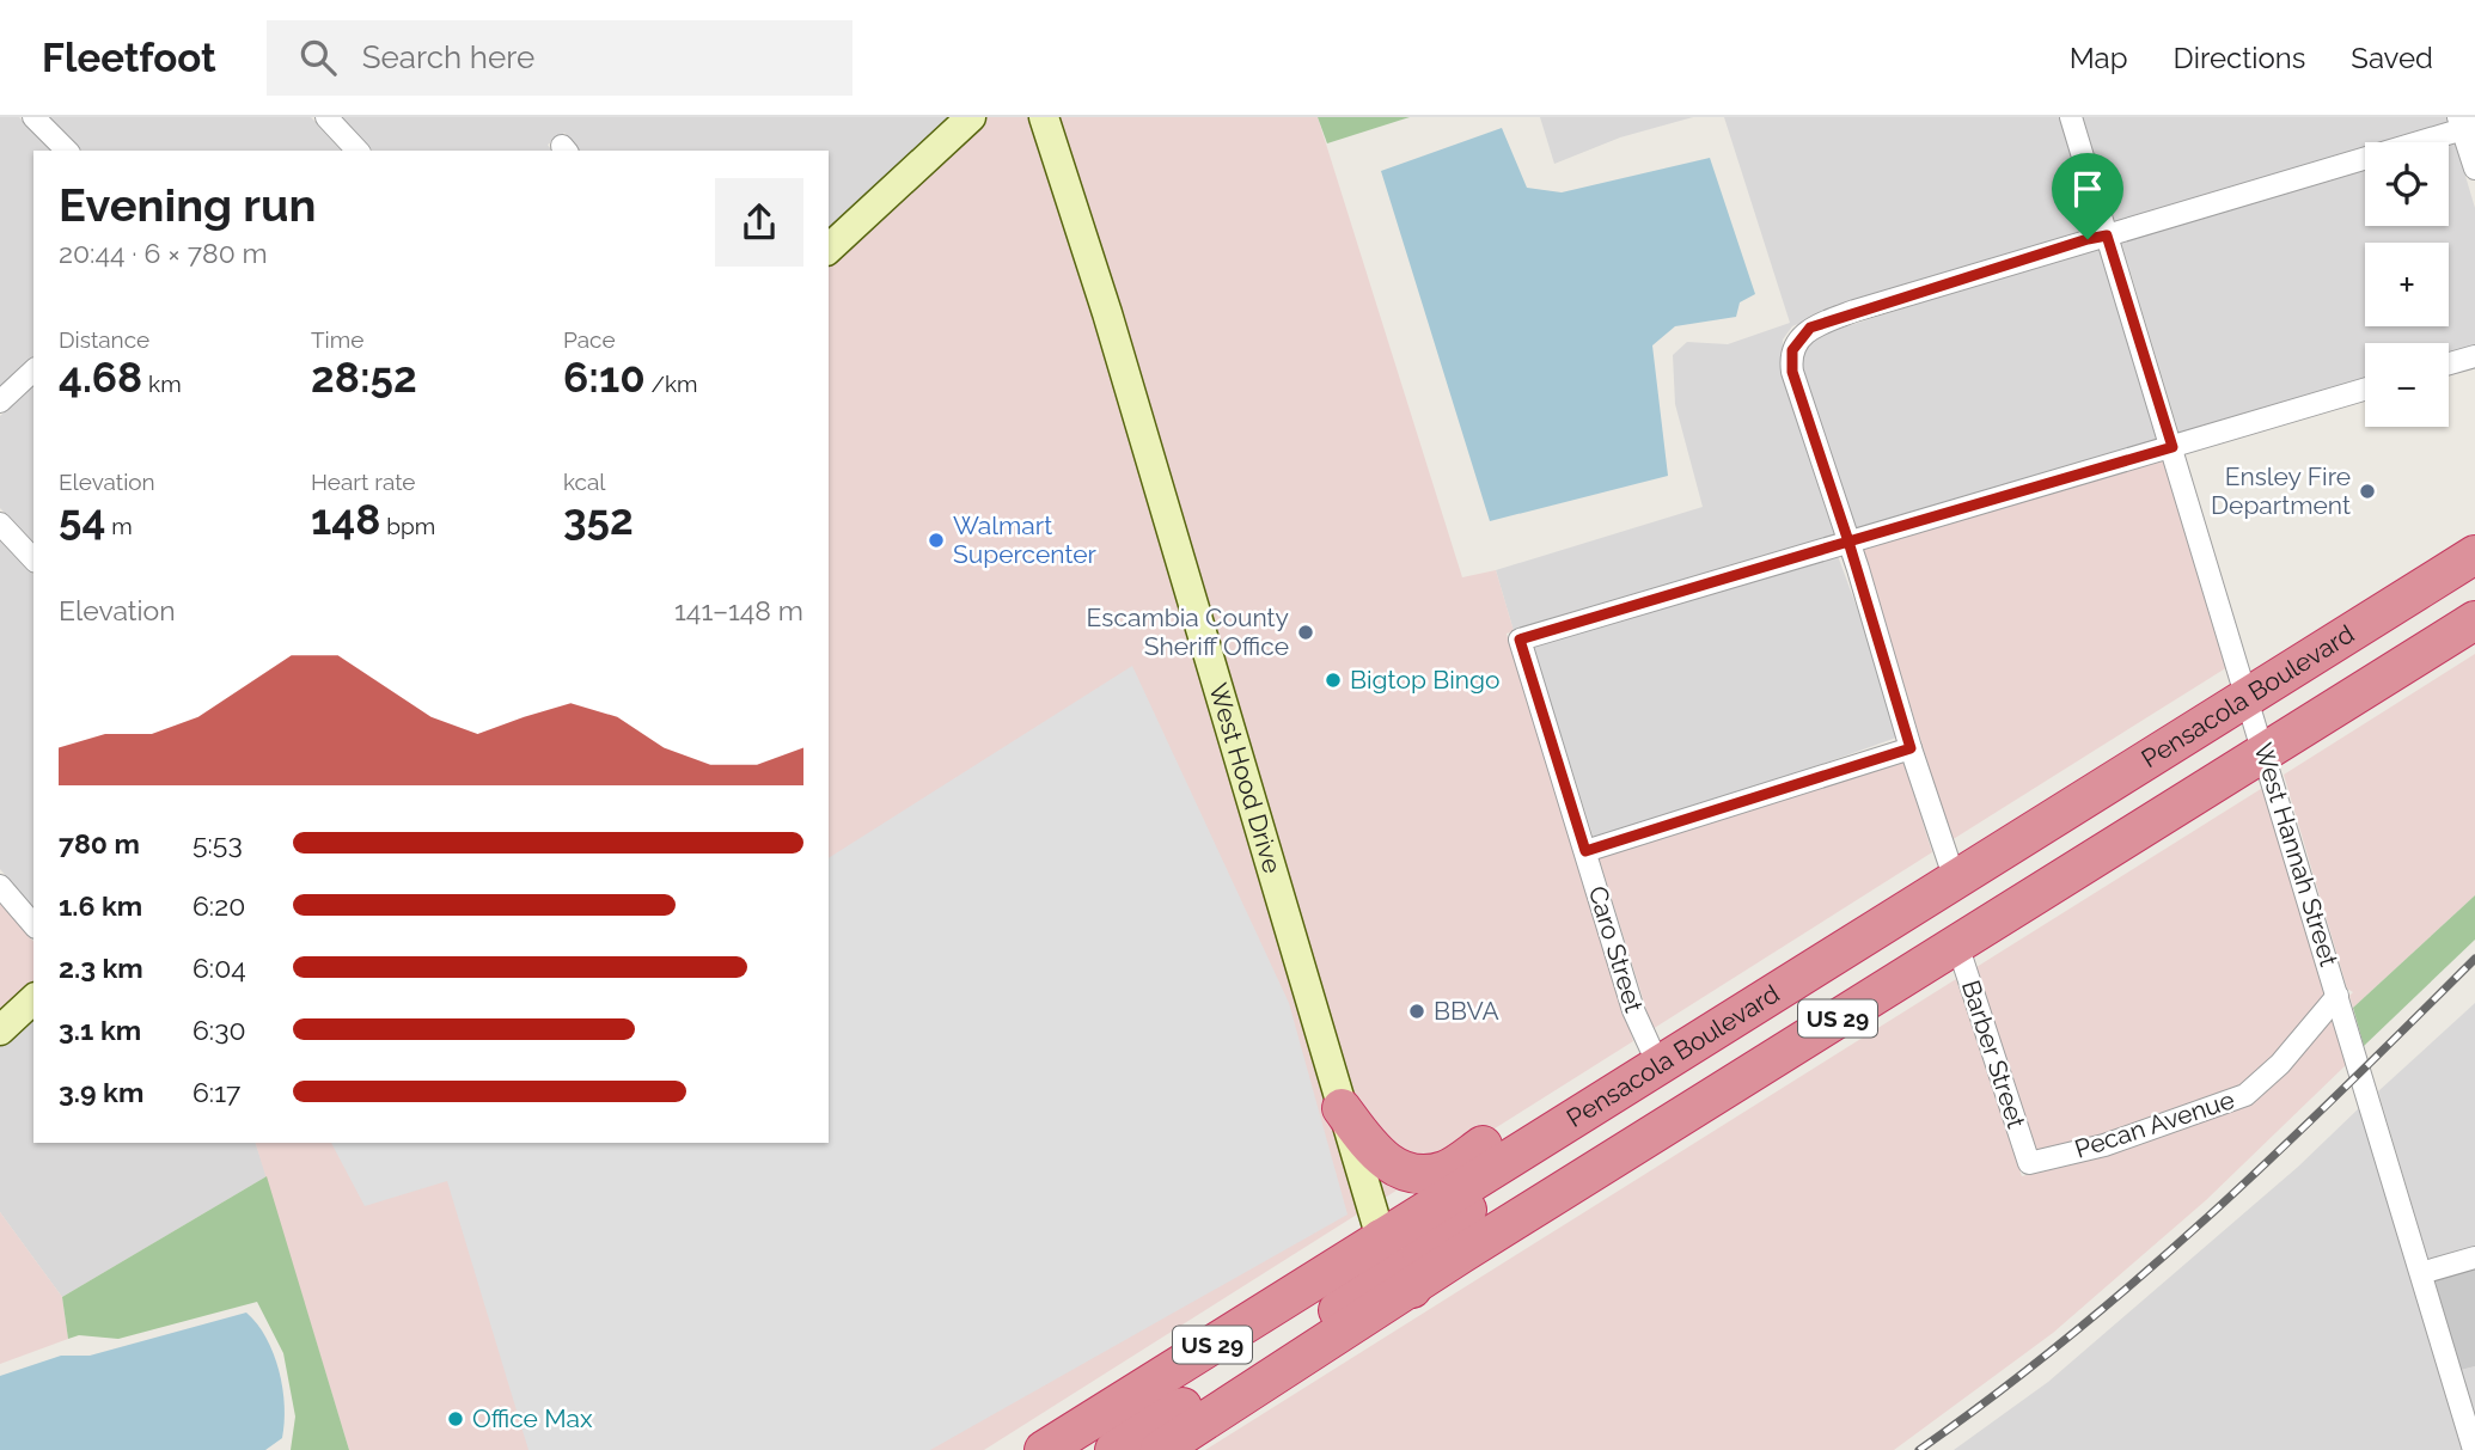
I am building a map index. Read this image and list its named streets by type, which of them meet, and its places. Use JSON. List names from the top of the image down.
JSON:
{
  "streets": {
    "highway": ["Pensacola Boulevard", "US 29"],
    "street": [
      "West Hood Drive",
      "West Hannah Street",
      "Caro Street",
      "Barber Street",
      "Pecan Avenue"
    ]
  },
  "crossings": [
    ["Pensacola Boulevard", "West Hood Drive"],
    ["Pensacola Boulevard", "West Hannah Street"],
    ["Pensacola Boulevard", "Caro Street"],
    ["West Hood Drive", "US 29"],
    ["West Hannah Street", "US 29"],
    ["West Hannah Street", "Pecan Avenue"],
    ["US 29", "Barber Street"],
    ["Barber Street", "Pecan Avenue"]
  ],
  "places": [
    "Ensley Fire Department",
    "Walmart Supercenter",
    "Escambia County Sheriff Office",
    "Bigtop Bingo",
    "BBVA",
    "Office Max"
  ],
  "page": {
    "header": "Fleetfoot",
    "search": "Search here",
    "nav": ["Map", "Directions", "Saved"],
    "map_buttons": ["+", "−"],
    "heading": ["Evening run", "20:44 · 6 × 780 m"],
    "stats": [
      ["Distance", "4.68 km"],
      ["Time", "28:52"],
      ["Pace", "6:10 /km"],
      ["Elevation", "54 m"],
      ["Heart rate", "148 bpm"],
      ["kcal", "352"]
    ],
    "chart": ["Elevation", "141–148 m"],
    "list": [
      {
        "name": "780 m",
        "note": "5:53"
      },
      {
        "name": "1.6 km",
        "note": "6:20"
      },
      {
        "name": "2.3 km",
        "note": "6:04"
      },
      {
        "name": "3.1 km",
        "note": "6:30"
      },
      {
        "name": "3.9 km",
        "note": "6:17"
      }
    ]
  }
}
